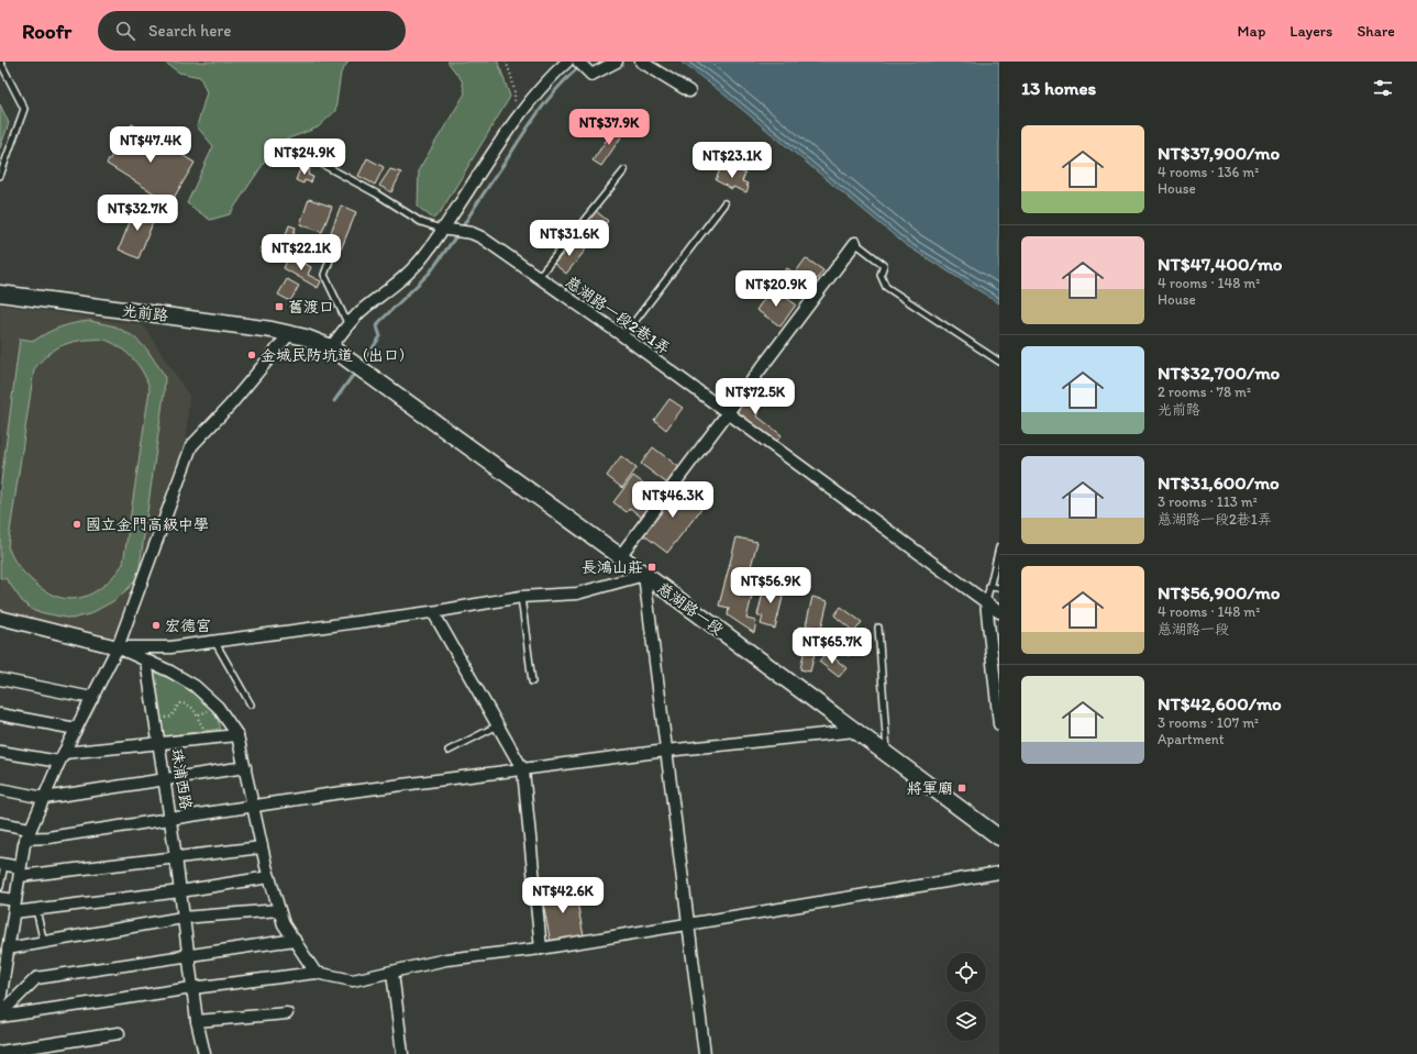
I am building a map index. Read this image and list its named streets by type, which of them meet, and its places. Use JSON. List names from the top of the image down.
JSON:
{
  "streets": {
    "main road": ["光前路", "慈湖路一段"],
    "street": ["慈湖路一段2巷1弄", "珠浦西路"]
  },
  "crossings": [
    ["光前路", "慈湖路一段"]
  ],
  "places": {
    "transit": ["舊渡口", "長鴻山莊", "將軍廟"],
    "other": ["金城民防坑道（出口）", "國立金門高級中學", "宏德宮"]
  },
  "page": {
    "header": "Roofr",
    "search": "Search here",
    "nav": ["Map", "Layers", "Share"],
    "heading": "13 homes",
    "price": [
      "NT$37.9K",
      "NT$47.4K",
      "NT$24.9K",
      "NT$23.1K",
      "NT$32.7K",
      "NT$31.6K",
      "NT$22.1K",
      "NT$20.9K",
      "NT$72.5K",
      "NT$46.3K",
      "NT$56.9K",
      "NT$65.7K",
      "NT$42.6K"
    ],
    "list": [
      {
        "name": "NT$37,900/mo",
        "note": "4 rooms · 136 m² · House"
      },
      {
        "name": "NT$47,400/mo",
        "note": "4 rooms · 148 m² · House"
      },
      {
        "name": "NT$32,700/mo",
        "note": "2 rooms · 78 m² · 光前路"
      },
      {
        "name": "NT$31,600/mo",
        "note": "3 rooms · 113 m² · 慈湖路一段2巷1弄"
      },
      {
        "name": "NT$56,900/mo",
        "note": "4 rooms · 148 m² · 慈湖路一段"
      },
      {
        "name": "NT$42,600/mo",
        "note": "3 rooms · 107 m² · Apartment"
      }
    ]
  }
}
